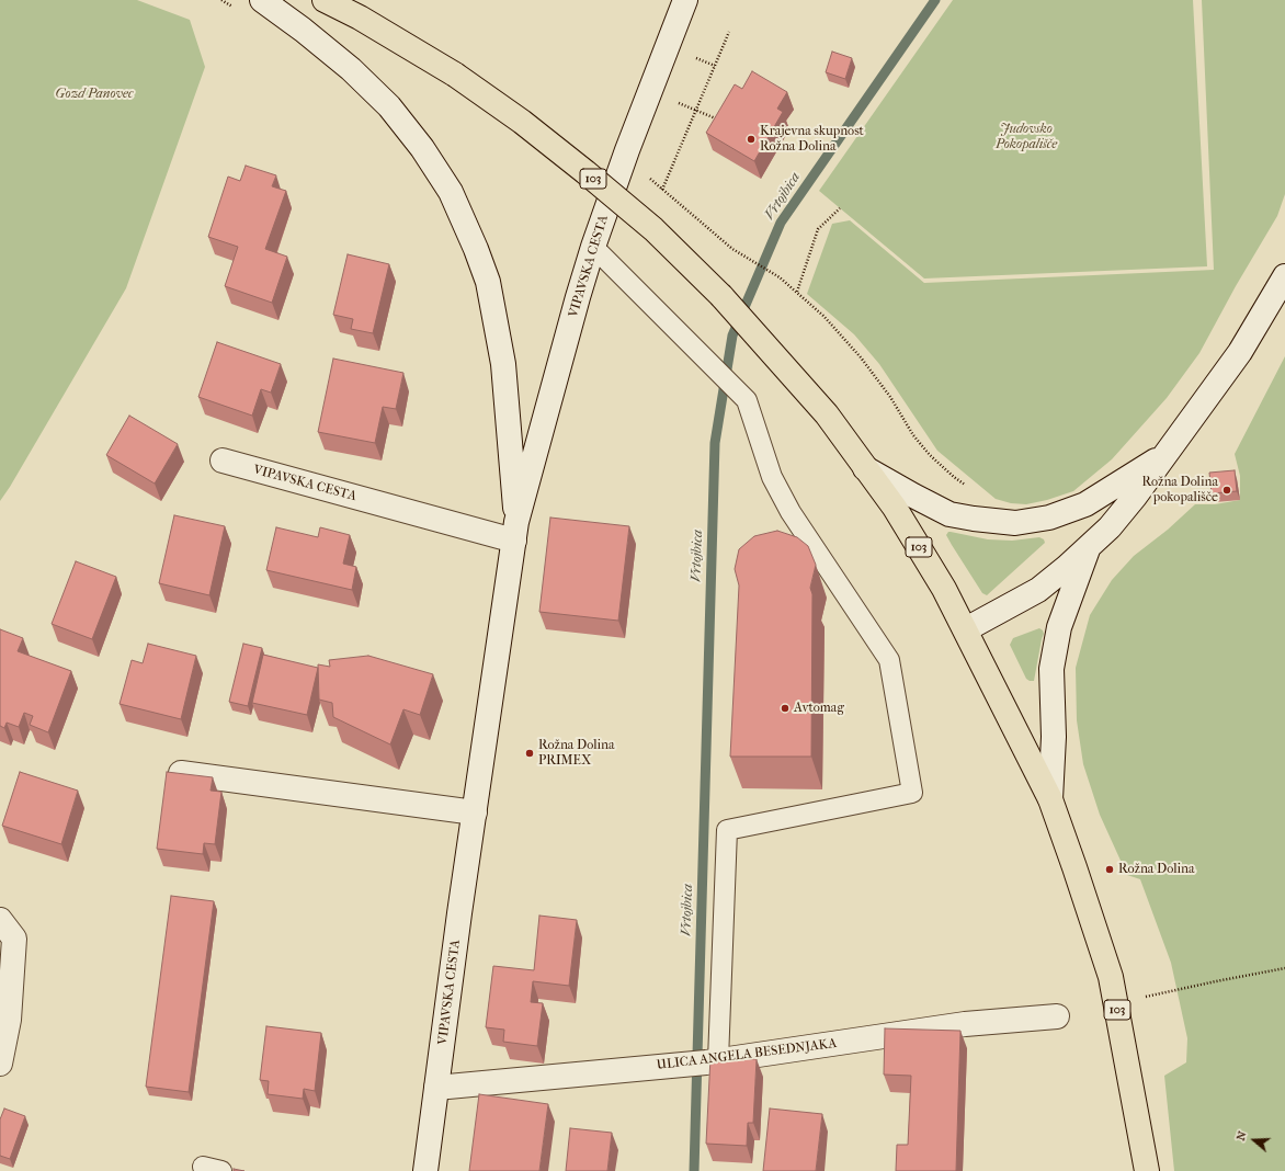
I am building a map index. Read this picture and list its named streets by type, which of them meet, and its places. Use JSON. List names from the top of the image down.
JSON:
{
  "streets": {
    "main road": ["103", "VIPAVSKA CESTA", "ULICA ANGELA BESEDNJAKA"]
  },
  "crossings": [
    ["VIPAVSKA CESTA", "ULICA ANGELA BESEDNJAKA"]
  ],
  "water": ["Vrtojbica"],
  "parks": ["Gozd Panovec", "Judovsko Pokopališče"],
  "places": [
    "Krajevna skupnost Rožna Dolina",
    "Rožna Dolina pokopališče",
    "Avtomag",
    "Rožna Dolina PRIMEX",
    "Rožna Dolina"
  ],
  "north": "left"
}
